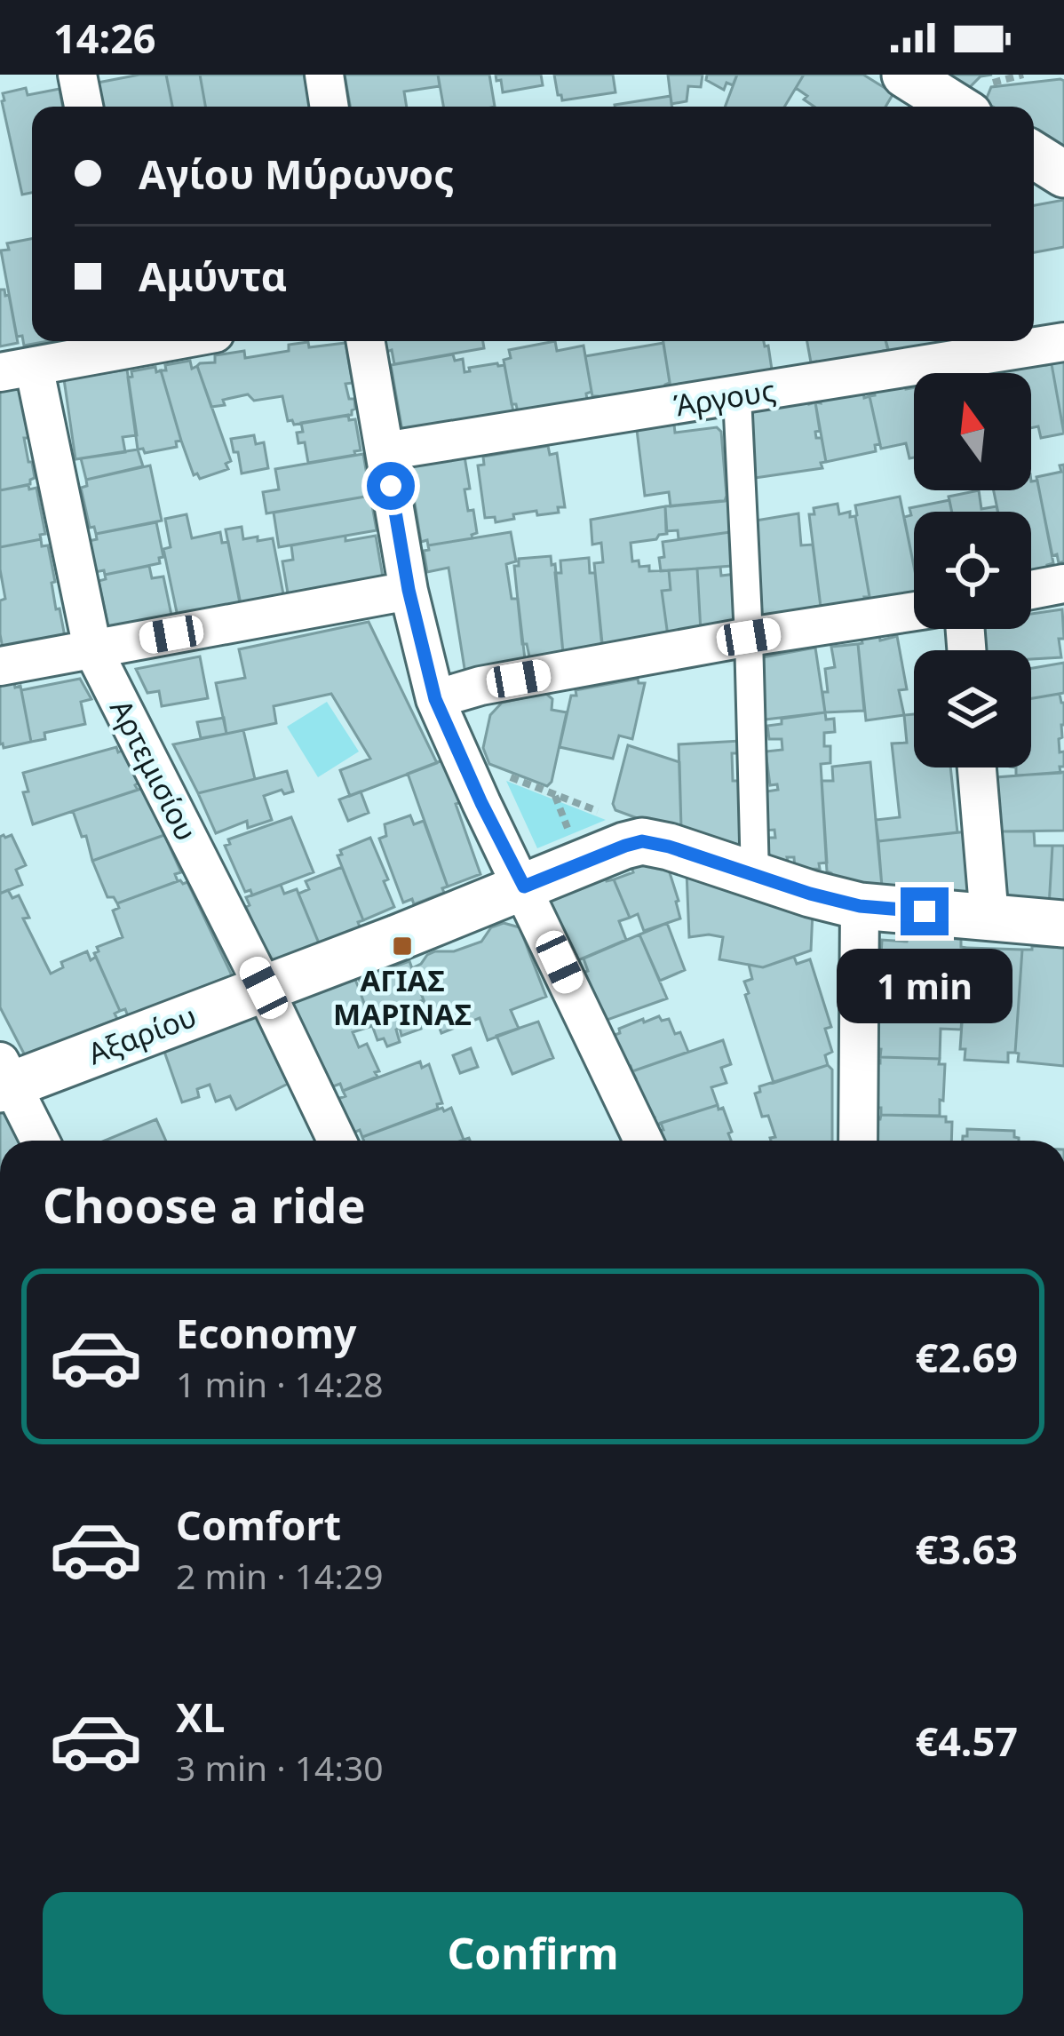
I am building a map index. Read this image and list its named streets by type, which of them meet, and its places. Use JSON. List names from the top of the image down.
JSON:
{
  "streets": {
    "street": ["Άργους", "Αρτεμισίου", "Αξαρίου"]
  },
  "crossings": [
    ["Αρτεμισίου", "Αξαρίου"]
  ],
  "places": {
    "transit": ["ΑΓΙΑΣ ΜΑΡΙΝΑΣ"]
  },
  "north": "top",
  "page": {
    "status": "14:26",
    "banner": ["Αγίου Μύρωνος", "Αμύντα"],
    "bubble": "1 min",
    "heading": "Choose a ride",
    "list": [
      {
        "name": "Economy",
        "note": "1 min · 14:28",
        "value": "€2.69"
      },
      {
        "name": "Comfort",
        "note": "2 min · 14:29",
        "value": "€3.63"
      },
      {
        "name": "XL",
        "note": "3 min · 14:30",
        "value": "€4.57"
      }
    ],
    "buttons": "Confirm"
  }
}
